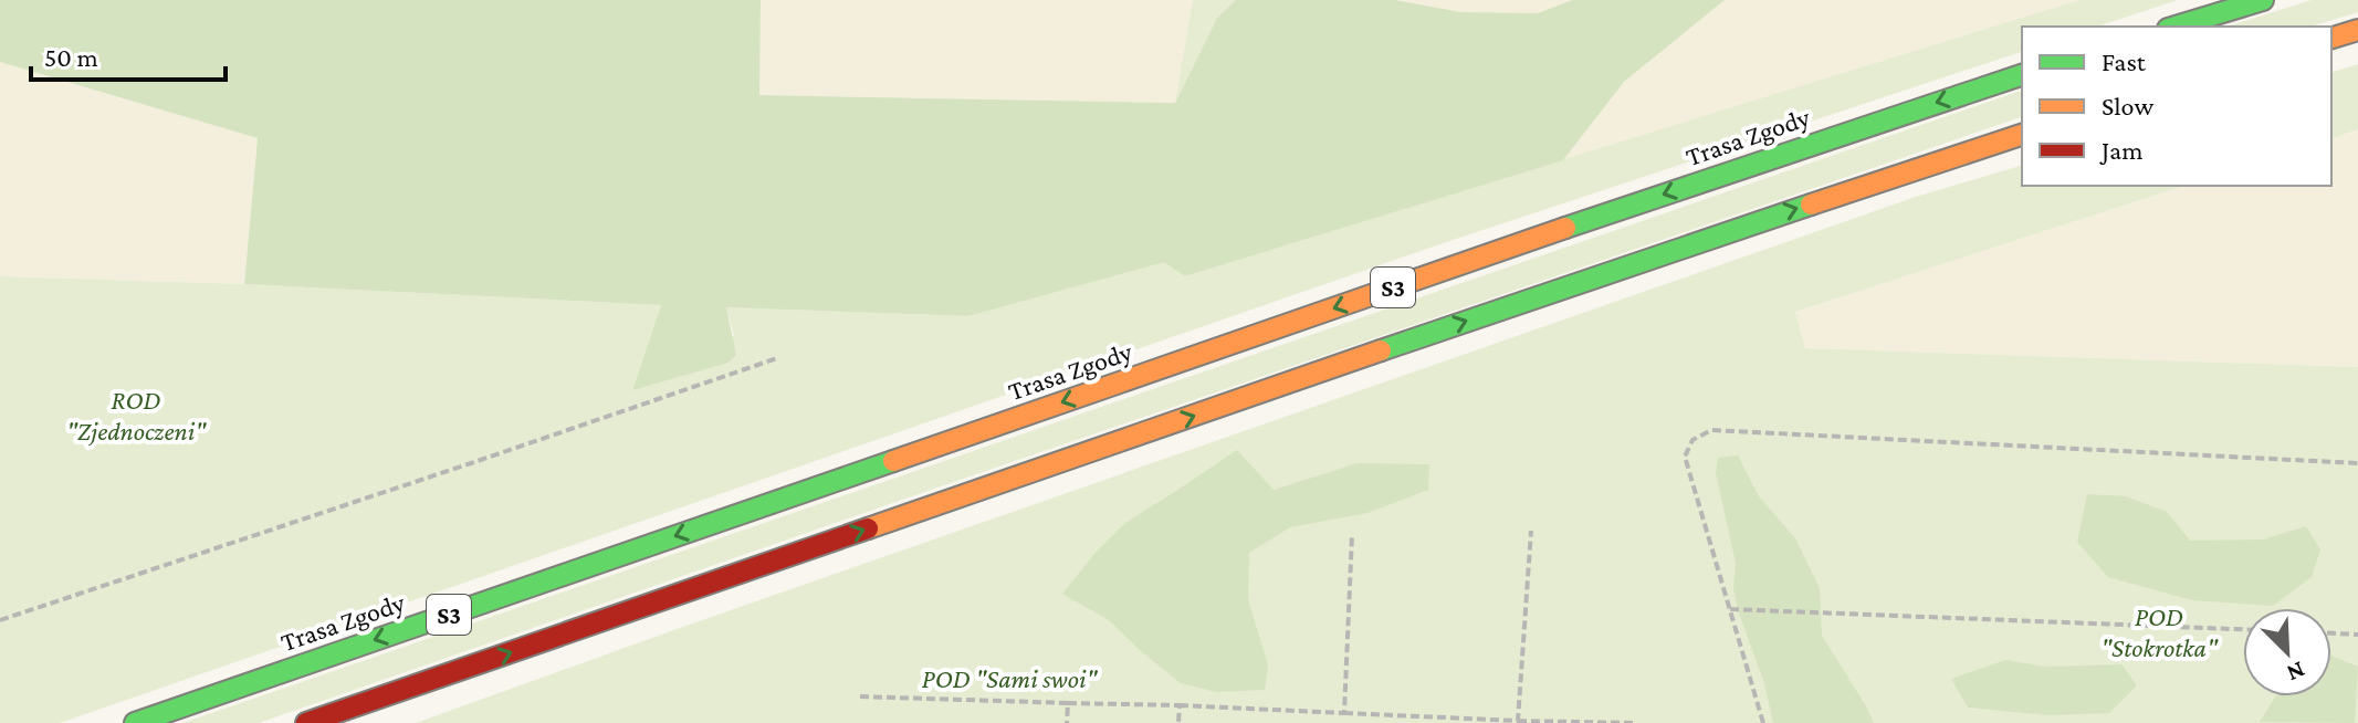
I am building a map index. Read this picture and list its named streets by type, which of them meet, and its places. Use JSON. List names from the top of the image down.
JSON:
{
  "streets": {
    "highway": ["Trasa Zgody", "S3"]
  },
  "parks": ["ROD \"Zjednoczeni\"", "POD \"Stokrotka\"", "POD \"Sami swoi\""],
  "legend": ["Fast", "Slow", "Jam"],
  "scale_bar": "50 m",
  "north": "bottom right"
}
